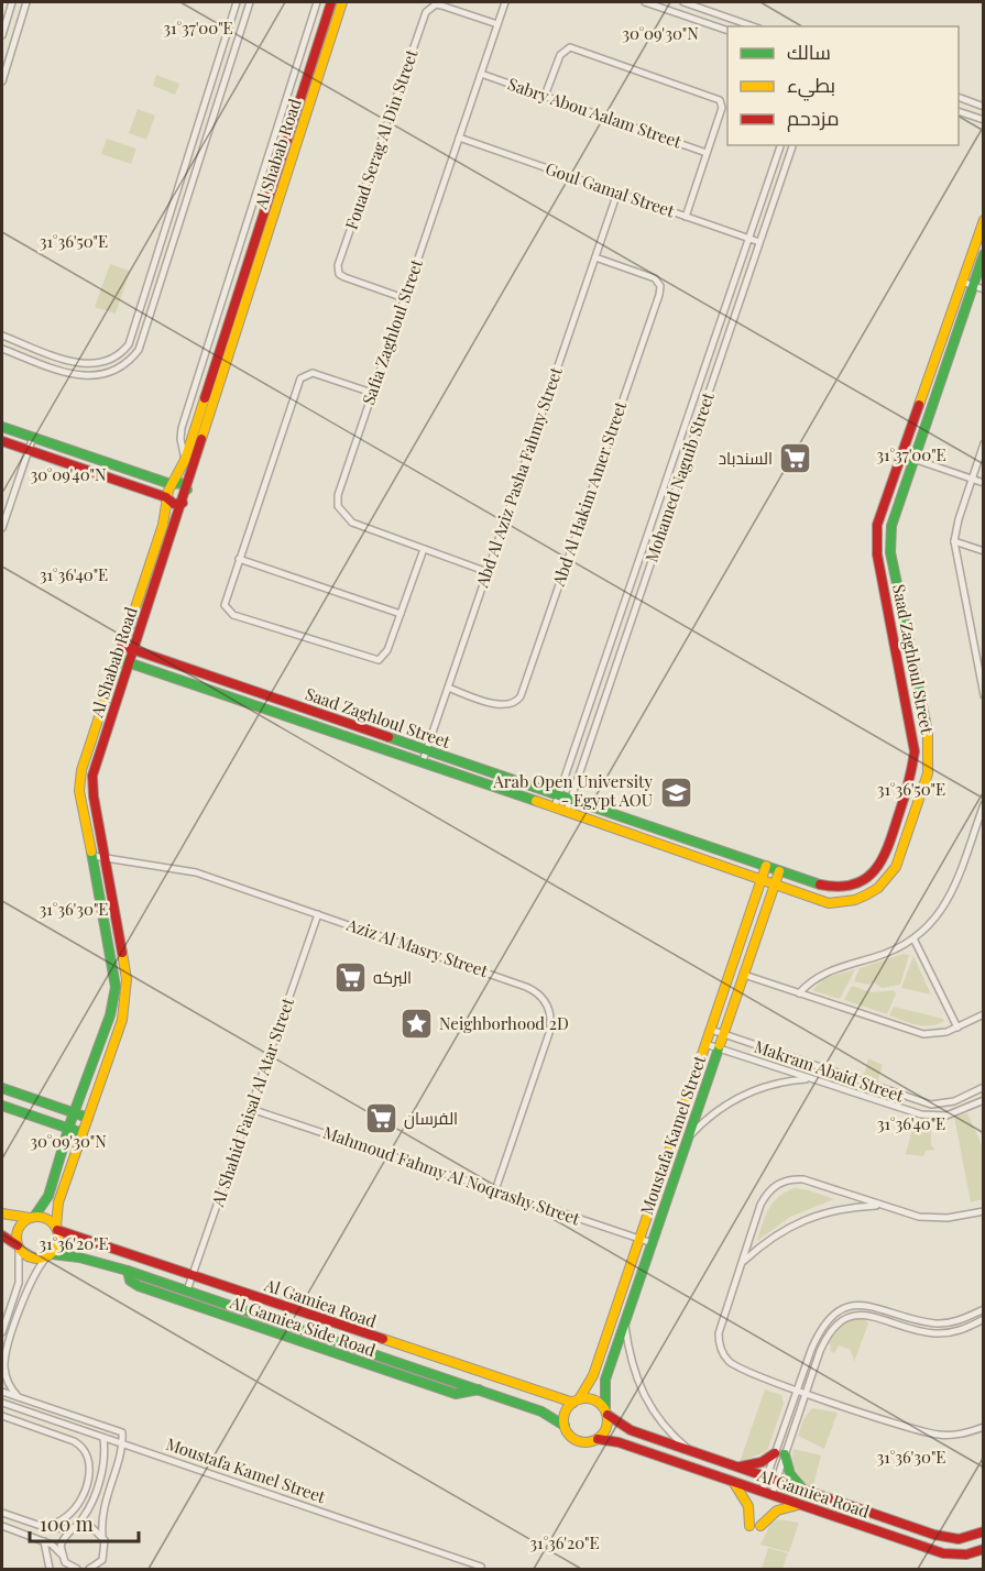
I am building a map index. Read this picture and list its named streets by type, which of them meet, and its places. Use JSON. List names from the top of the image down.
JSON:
{
  "streets": {
    "street": [
      "Sabry Abou Aalam Street",
      "Fouad Serag Al Din Street",
      "Al Shabab Road",
      "Goul Gamal Street",
      "Safia Zaghloul Street",
      "Abd Al Aziz Pasha Fahmy Street",
      "Mohamed Naguib Street",
      "Abd Al Hakim Amer Street",
      "Saad Zaghloul Street",
      "Aziz Al Masry Street",
      "Makram Abaid Street",
      "Al Shahid Faisal Al Atar Street",
      "Moustafa Kamel Street",
      "Mahmoud Fahmy Al Noqrashy Street",
      "Al Gamiea Road",
      "Al Gamiea Side Road"
    ]
  },
  "crossings": [
    ["Sabry Abou Aalam Street", "Safia Zaghloul Street"],
    ["Fouad Serag Al Din Street", "Safia Zaghloul Street"],
    ["Al Shabab Road", "Saad Zaghloul Street"],
    ["Al Shabab Road", "Aziz Al Masry Street"],
    ["Al Shabab Road", "Al Gamiea Road"],
    ["Goul Gamal Street", "Safia Zaghloul Street"],
    ["Goul Gamal Street", "Abd Al Aziz Pasha Fahmy Street"],
    ["Goul Gamal Street", "Mohamed Naguib Street"],
    ["Safia Zaghloul Street", "Abd Al Aziz Pasha Fahmy Street"],
    ["Abd Al Aziz Pasha Fahmy Street", "Abd Al Hakim Amer Street"],
    ["Abd Al Aziz Pasha Fahmy Street", "Saad Zaghloul Street"],
    ["Mohamed Naguib Street", "Saad Zaghloul Street"],
    ["Saad Zaghloul Street", "Moustafa Kamel Street"],
    ["Aziz Al Masry Street", "Al Shahid Faisal Al Atar Street"],
    ["Aziz Al Masry Street", "Mahmoud Fahmy Al Noqrashy Street"],
    ["Makram Abaid Street", "Moustafa Kamel Street"],
    ["Al Shahid Faisal Al Atar Street", "Mahmoud Fahmy Al Noqrashy Street"],
    ["Al Shahid Faisal Al Atar Street", "Al Gamiea Road"],
    ["Moustafa Kamel Street", "Mahmoud Fahmy Al Noqrashy Street"],
    ["Moustafa Kamel Street", "Al Gamiea Road"],
    ["Al Gamiea Road", "Al Gamiea Side Road"]
  ],
  "places": {
    "supermarket": ["السندباد", "البركه", "الفرسان"],
    "school or university": ["Arab Open University - Egypt AOU"],
    "place": ["Neighborhood 2D"]
  },
  "legend": ["سالك", "بطيء", "مزدحم"],
  "scale_bar": "100 m",
  "coordinates": [
    "31°37'00\"E",
    "30°09'30\"N",
    "31°36'50\"E",
    "30°09'40\"N",
    "31°36'40\"E",
    "31°36'30\"E",
    "31°36'20\"E"
  ]
}
